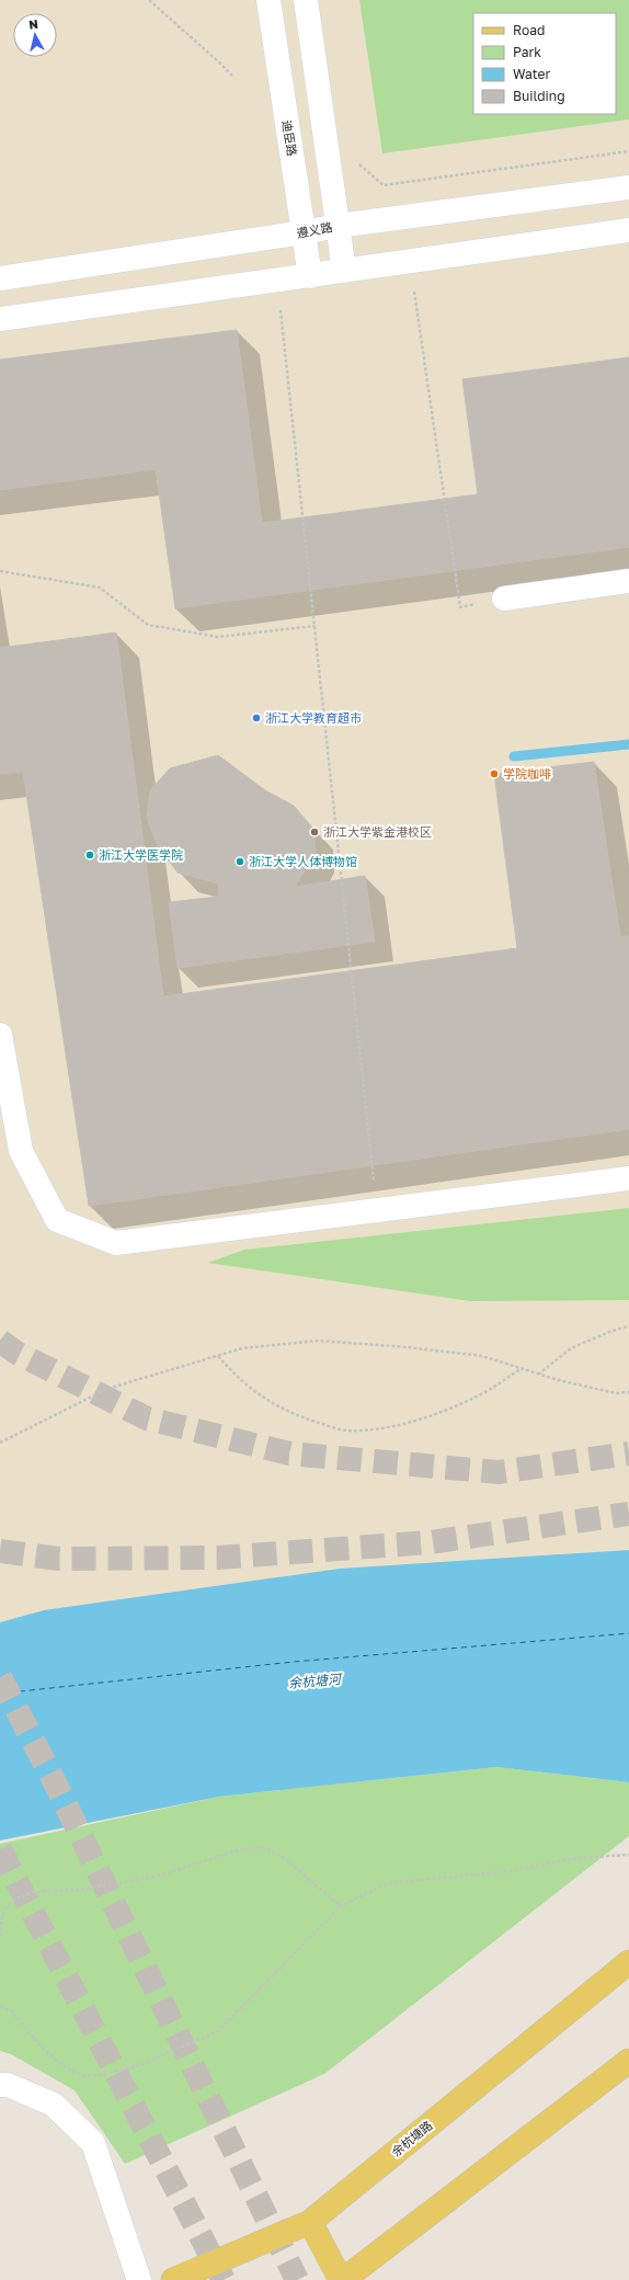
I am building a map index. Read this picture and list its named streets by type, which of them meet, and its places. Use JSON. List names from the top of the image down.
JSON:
{
  "streets": {
    "main road": ["余杭塘路"],
    "street": ["迪臣路", "遵义路"]
  },
  "crossings": [
    ["迪臣路", "遵义路"]
  ],
  "water": ["余杭塘河"],
  "places": [
    "浙江大学教育超市",
    "学院咖啡",
    "浙江大学紫金港校区",
    "浙江大学医学院",
    "浙江大学人体博物馆"
  ],
  "legend": [
    "Road",
    "Park",
    "Water",
    "Building"
  ],
  "north": "top"
}
